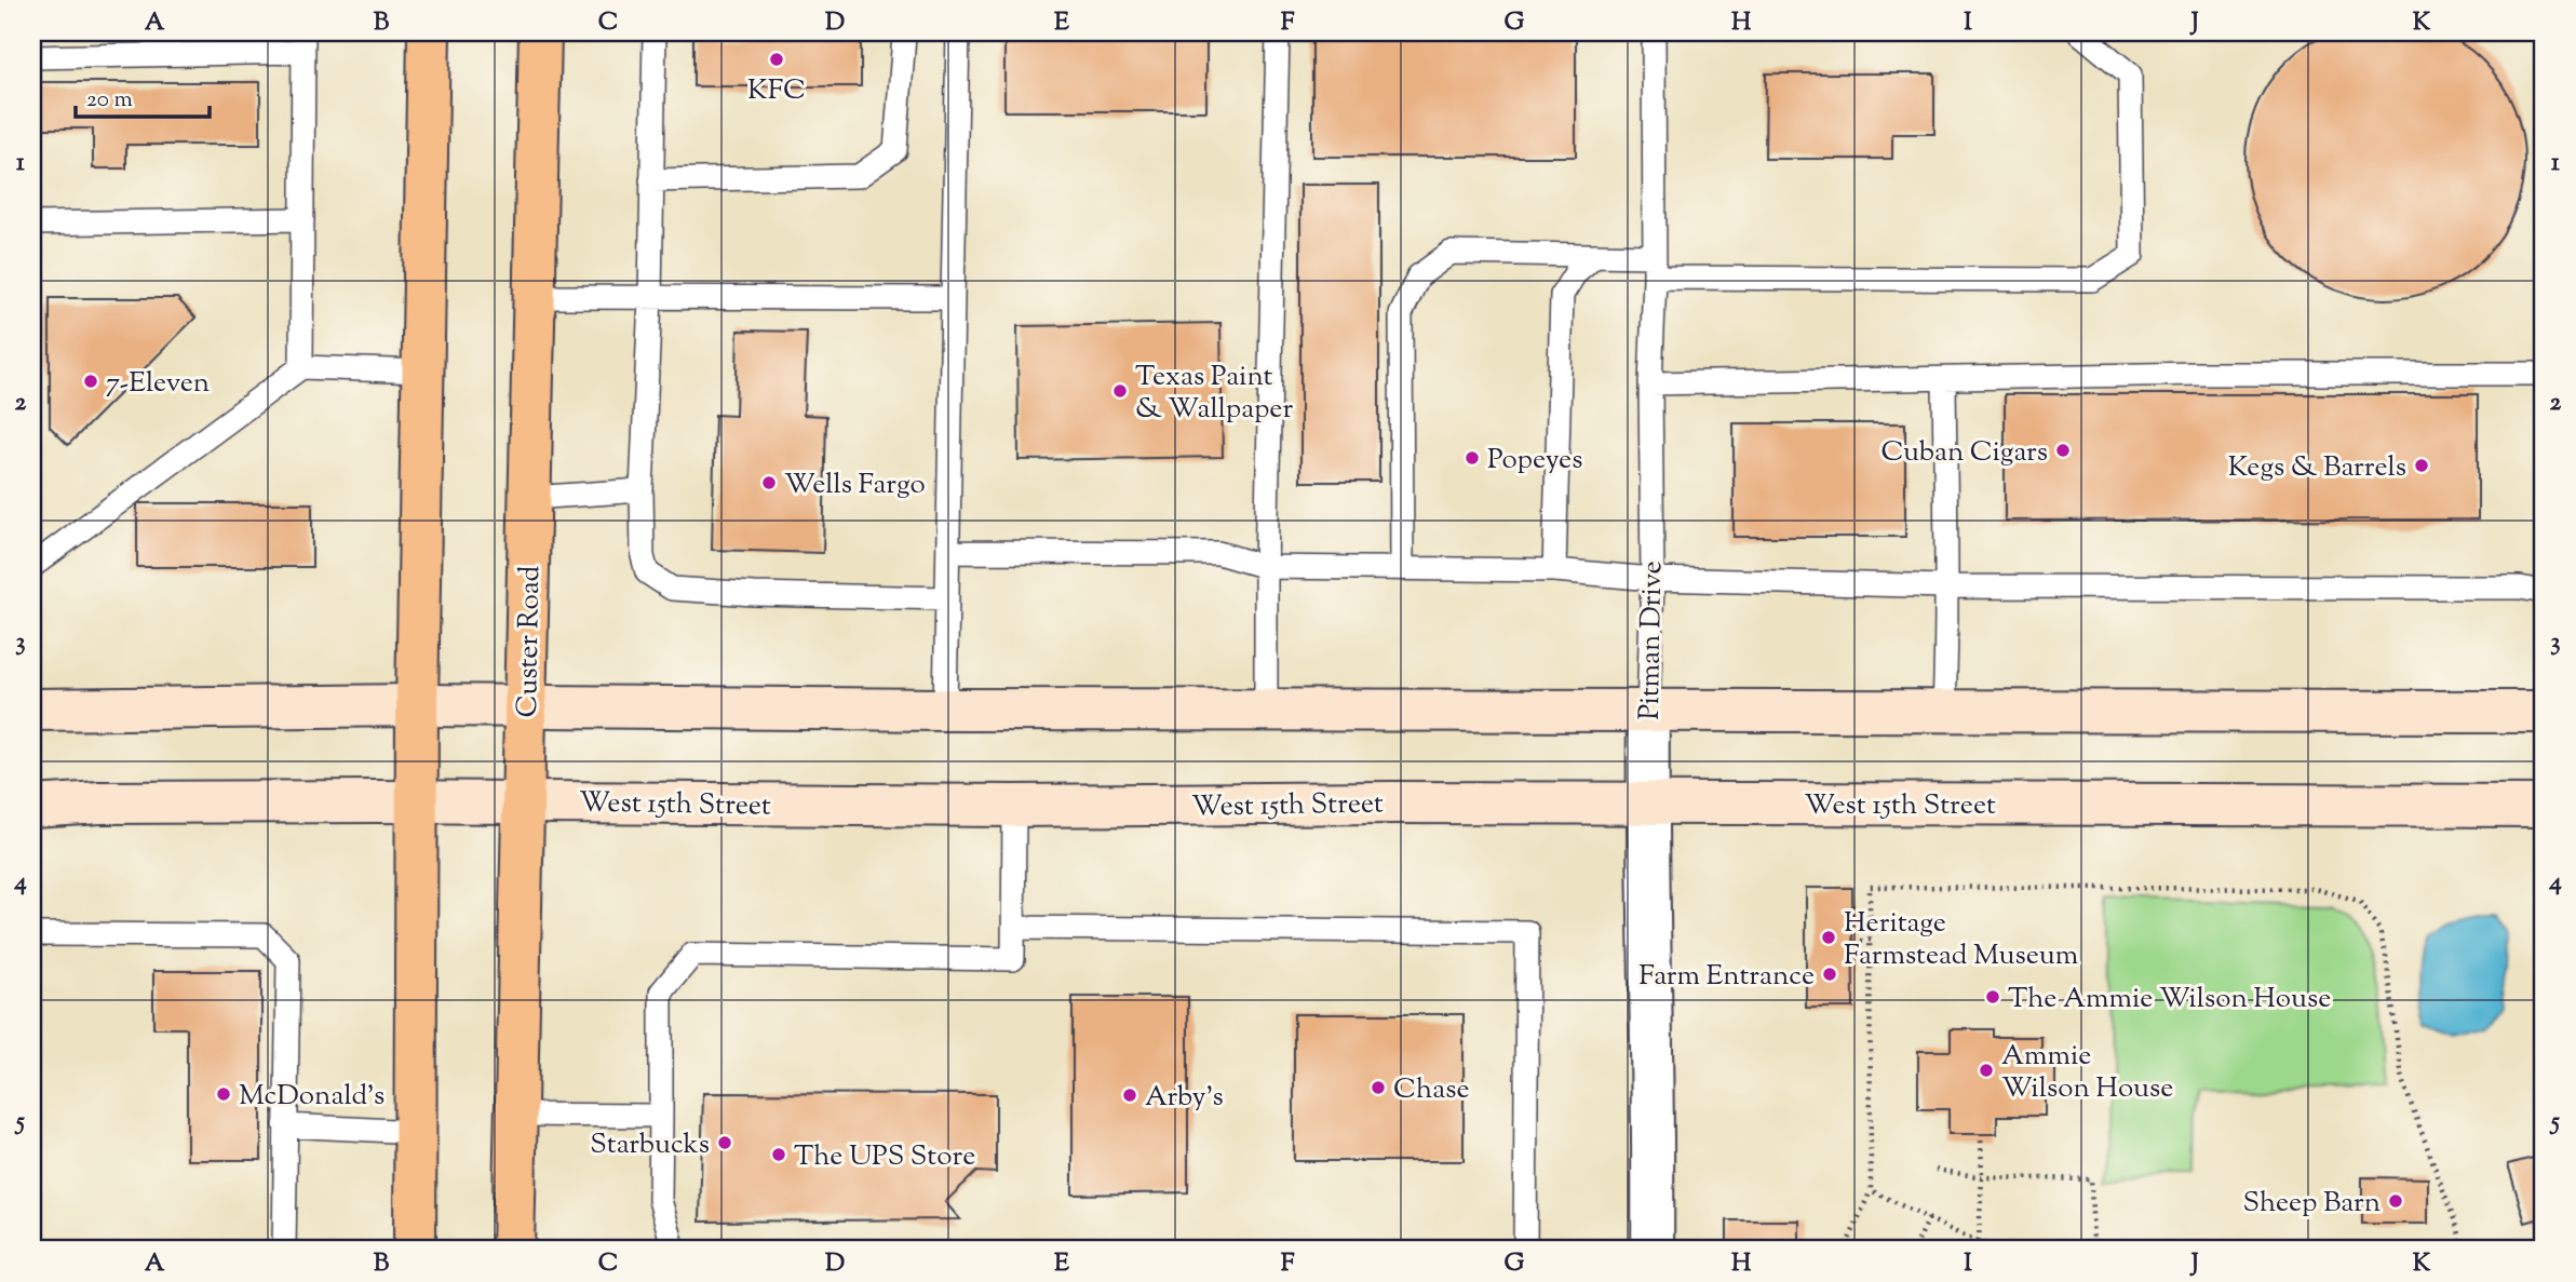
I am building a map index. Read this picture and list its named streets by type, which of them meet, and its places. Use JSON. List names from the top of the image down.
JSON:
{
  "streets": {
    "main road": ["Custer Road", "West 15th Street"],
    "street": ["Pitman Drive"]
  },
  "crossings": [
    ["Pitman Drive", "West 15th Street"],
    ["Custer Road", "West 15th Street"]
  ],
  "places": [
    "KFC",
    "7-Eleven",
    "Texas Paint & Wallpaper",
    "Cuban Cigars",
    "Popeyes",
    "Kegs & Barrels",
    "Wells Fargo",
    "Heritage Farmstead Museum",
    "Farm Entrance",
    "The Ammie Wilson House",
    "Ammie Wilson House",
    "Chase",
    "McDonald's",
    "Arby's",
    "Starbucks",
    "The UPS Store",
    "Sheep Barn"
  ],
  "scale_bar": "20 m",
  "grid": {
    "columns": [
      "A",
      "B",
      "C",
      "D",
      "E",
      "F",
      "G",
      "H",
      "I",
      "J",
      "K"
    ],
    "rows": [
      "1",
      "2",
      "3",
      "4",
      "5"
    ]
  }
}
